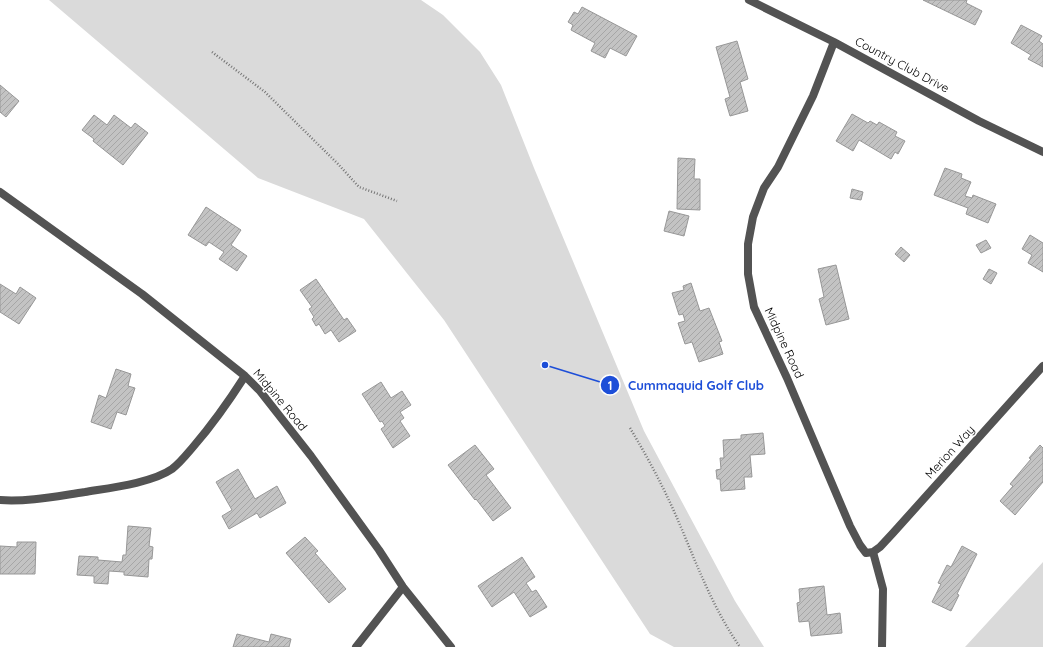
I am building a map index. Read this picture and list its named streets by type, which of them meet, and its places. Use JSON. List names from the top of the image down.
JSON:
{
  "streets": {
    "street": ["Country Club Drive", "Midpine Road", "Merion Way"]
  },
  "crossings": [
    ["Country Club Drive", "Midpine Road"],
    ["Midpine Road", "Merion Way"]
  ],
  "places": ["Cummaquid Golf Club"]
}
